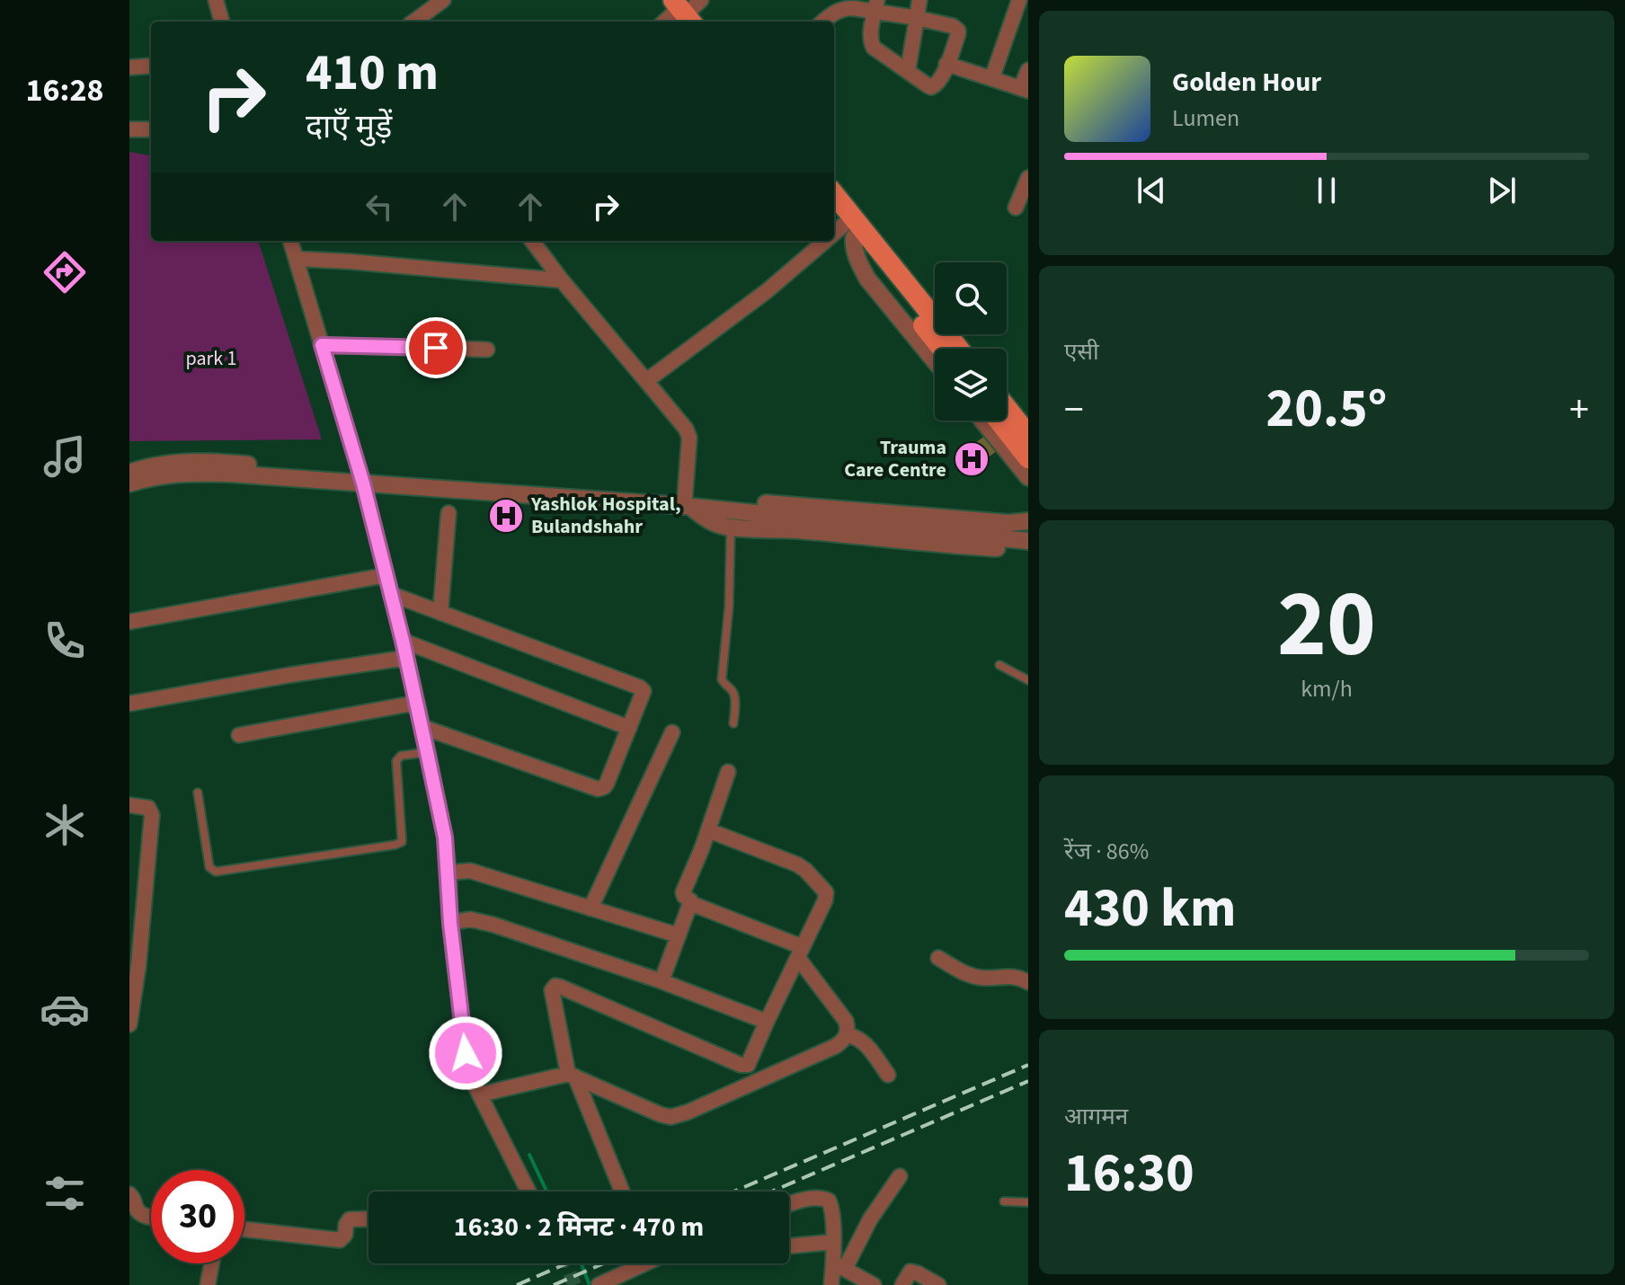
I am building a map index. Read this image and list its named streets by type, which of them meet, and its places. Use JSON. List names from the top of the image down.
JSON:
{
  "parks": ["park 1"],
  "places": {
    "hospital": ["Trauma Care Centre", "Yashlok Hospital, Bulandshahr"]
  },
  "page": {
    "tabs": "16:28",
    "turn": ["410 m", "दाएँ मुड़ें"],
    "song": ["Golden Hour", "Lumen"],
    "tile": [
      "एसी",
      ["20", "km/h"],
      ["रेंज · 86%", "430 km"],
      ["आगमन", "16:30"]
    ],
    "heat": ["−", "20.5°", "+"],
    "limit": "30",
    "trip": "16:30 · 2 मिनट · 470 m"
  }
}
